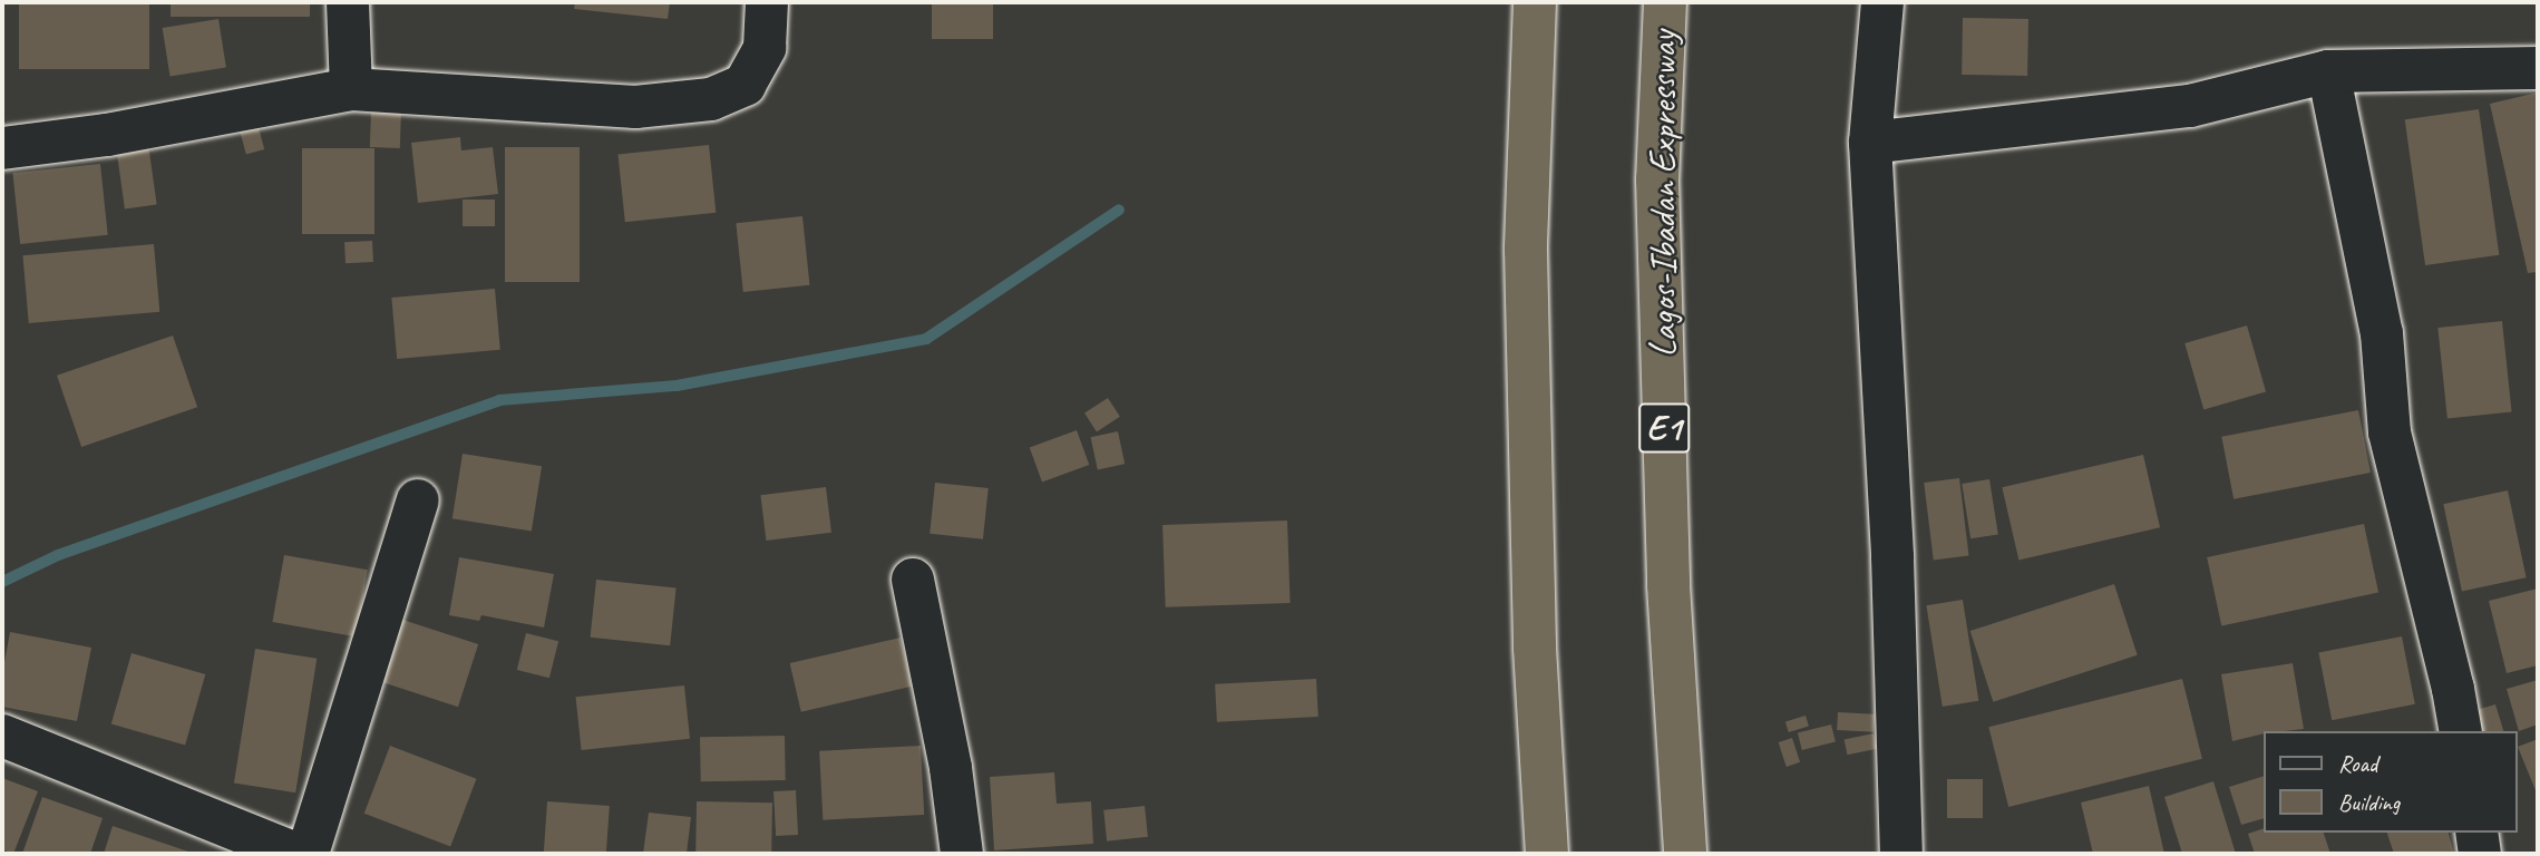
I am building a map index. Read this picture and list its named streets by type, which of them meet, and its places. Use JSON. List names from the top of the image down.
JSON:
{
  "streets": {
    "highway": ["Lagos-Ibadan Expressway", "E1"]
  },
  "legend": ["Road", "Building"]
}
